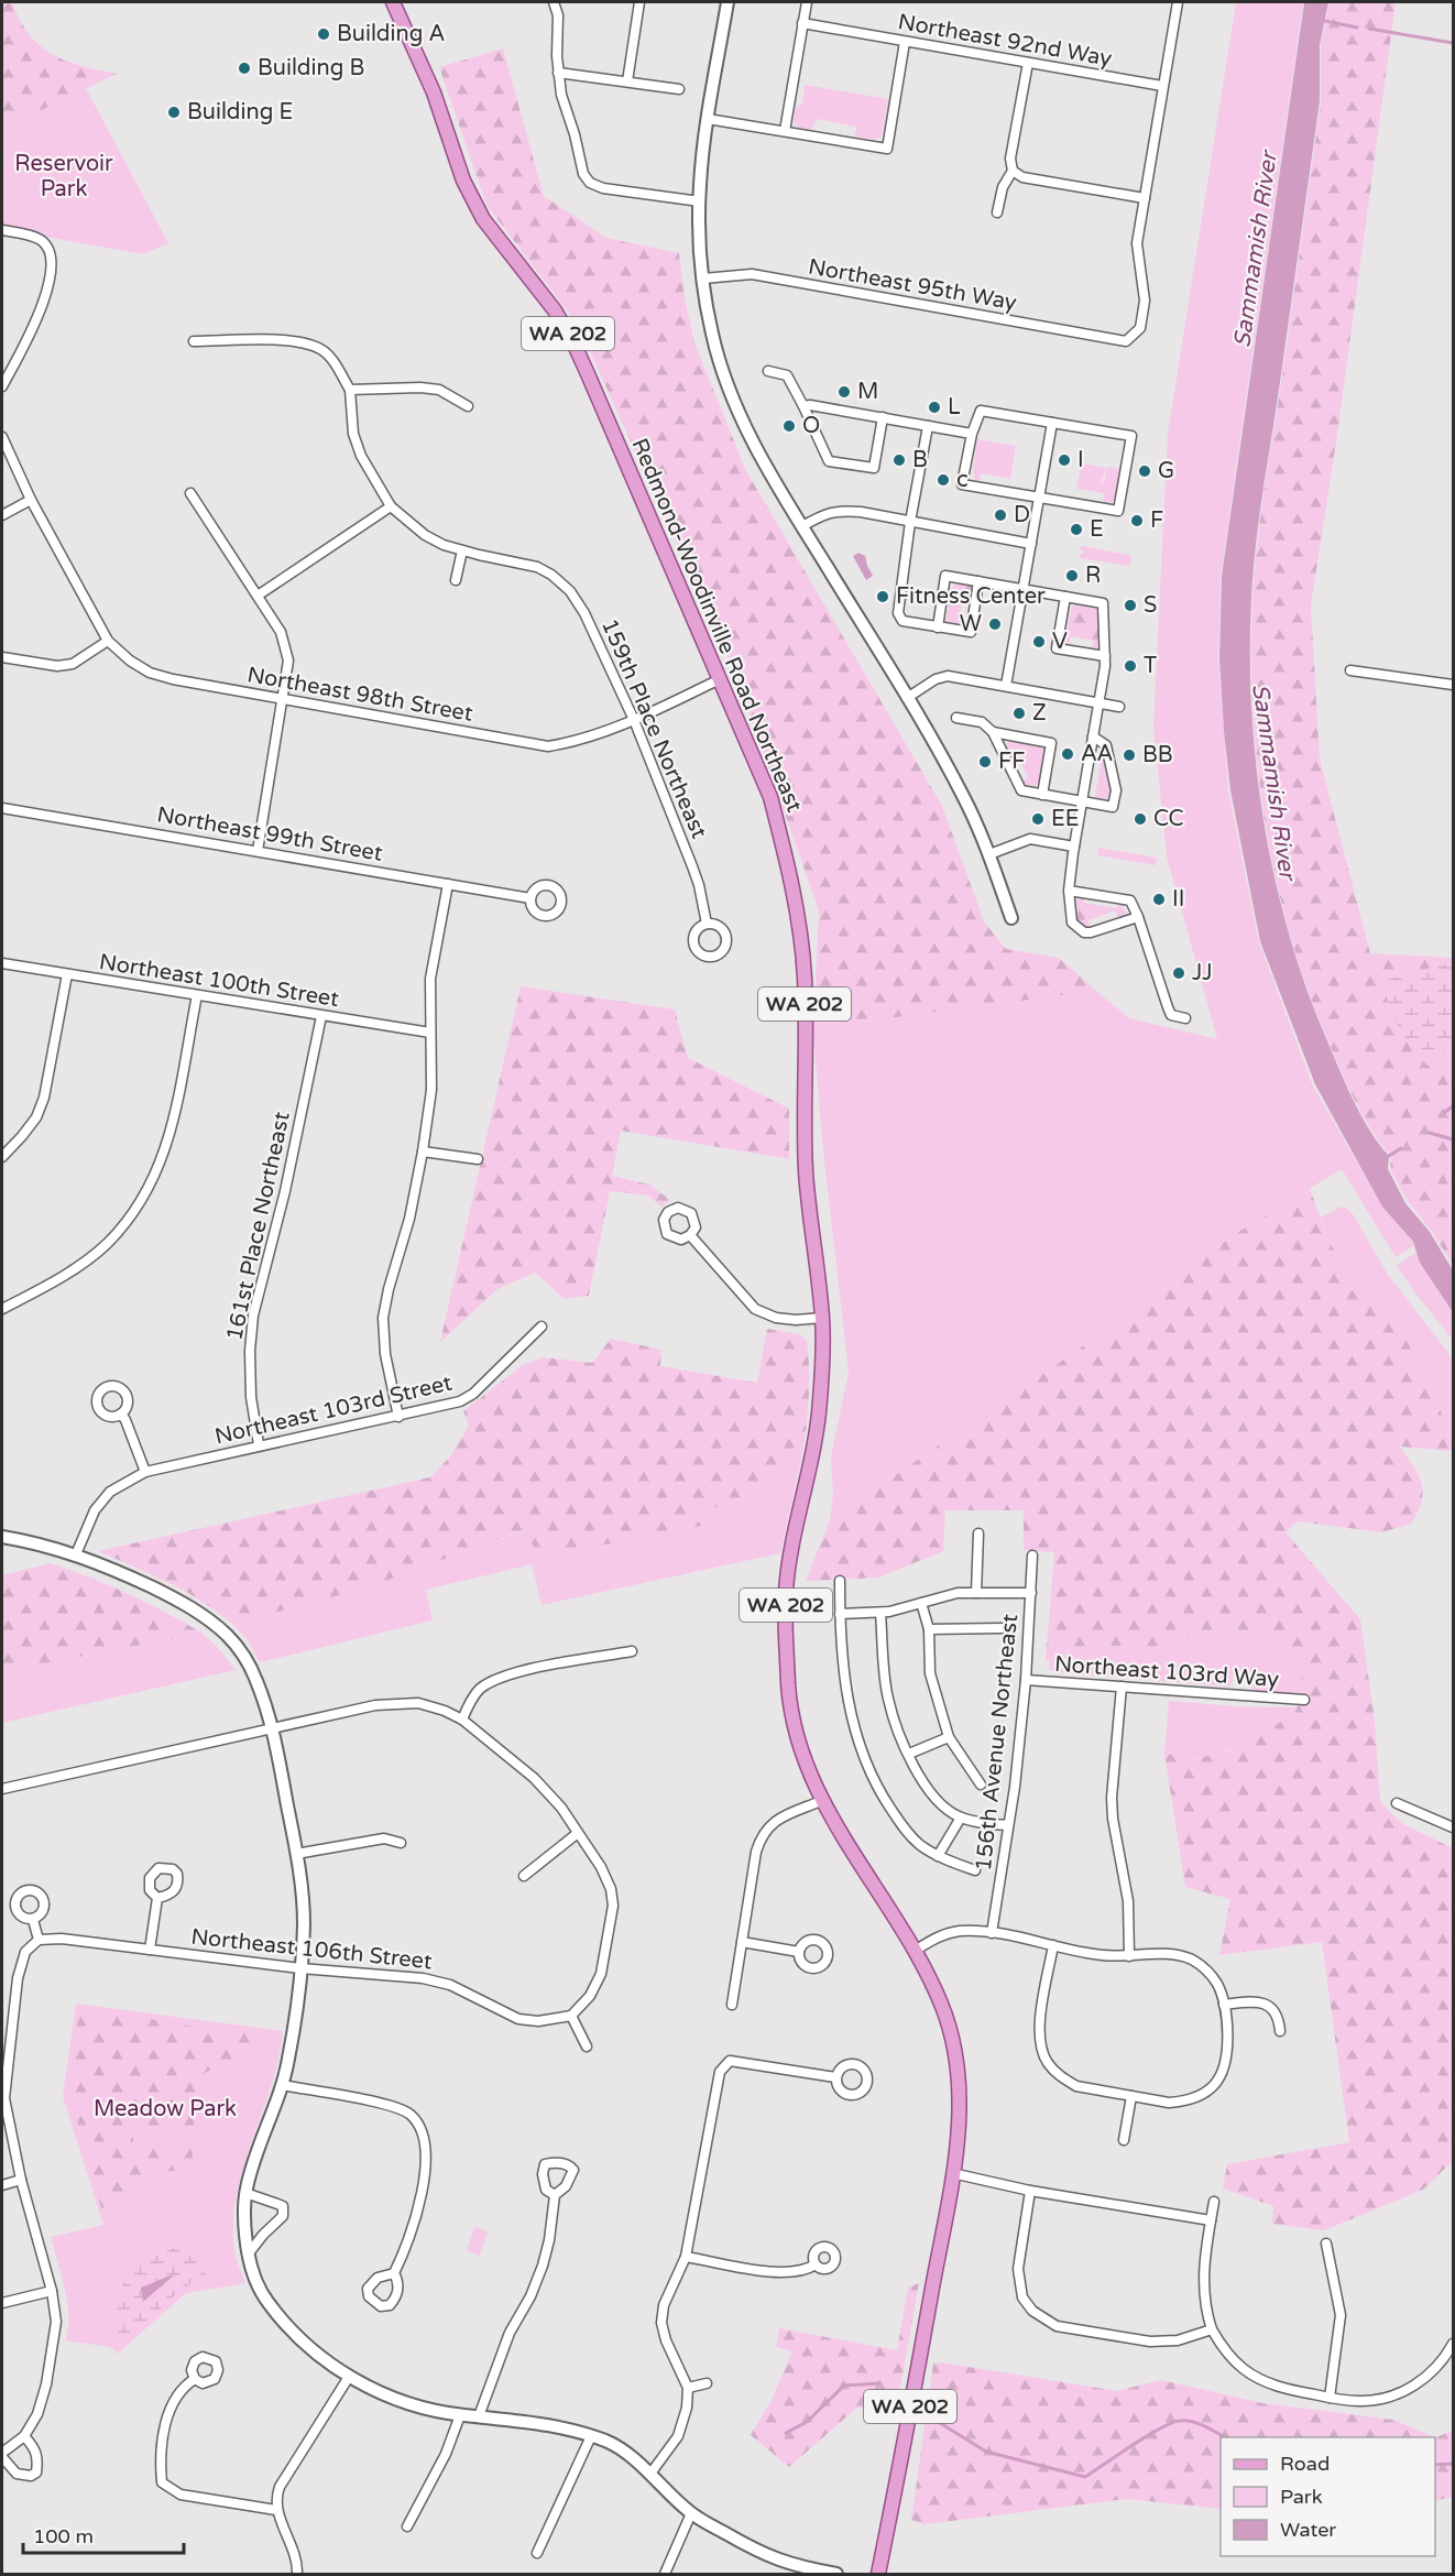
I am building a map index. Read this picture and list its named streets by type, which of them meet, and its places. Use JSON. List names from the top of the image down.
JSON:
{
  "streets": {
    "main road": ["WA 202", "Redmond-Woodinville Road Northeast"],
    "street": [
      "Northeast 92nd Way",
      "Northeast 95th Way",
      "Northeast 98th Street",
      "159th Place Northeast",
      "Northeast 99th Street",
      "Northeast 100th Street",
      "161st Place Northeast",
      "Northeast 103rd Street",
      "Northeast 103rd Way",
      "156th Avenue Northeast",
      "Northeast 106th Street"
    ]
  },
  "crossings": [
    ["Redmond-Woodinville Road Northeast", "Northeast 98th Street"],
    ["Northeast 98th Street", "159th Place Northeast"],
    ["Northeast 100th Street", "161st Place Northeast"],
    ["161st Place Northeast", "Northeast 103rd Street"],
    ["Northeast 103rd Way", "156th Avenue Northeast"]
  ],
  "water": ["Sammamish River"],
  "parks": ["Reservoir Park", "Meadow Park"],
  "places": [
    "Building A",
    "Building B",
    "Building E",
    "M",
    "L",
    "O",
    "B",
    "I",
    "G",
    "c",
    "D",
    "F",
    "E",
    "R",
    "Fitness Center",
    "S",
    "W",
    "V",
    "T",
    "Z",
    "AA",
    "BB",
    "FF",
    "EE",
    "CC",
    "II",
    "JJ"
  ],
  "legend": ["Road", "Park", "Water"],
  "scale_bar": "100 m"
}
